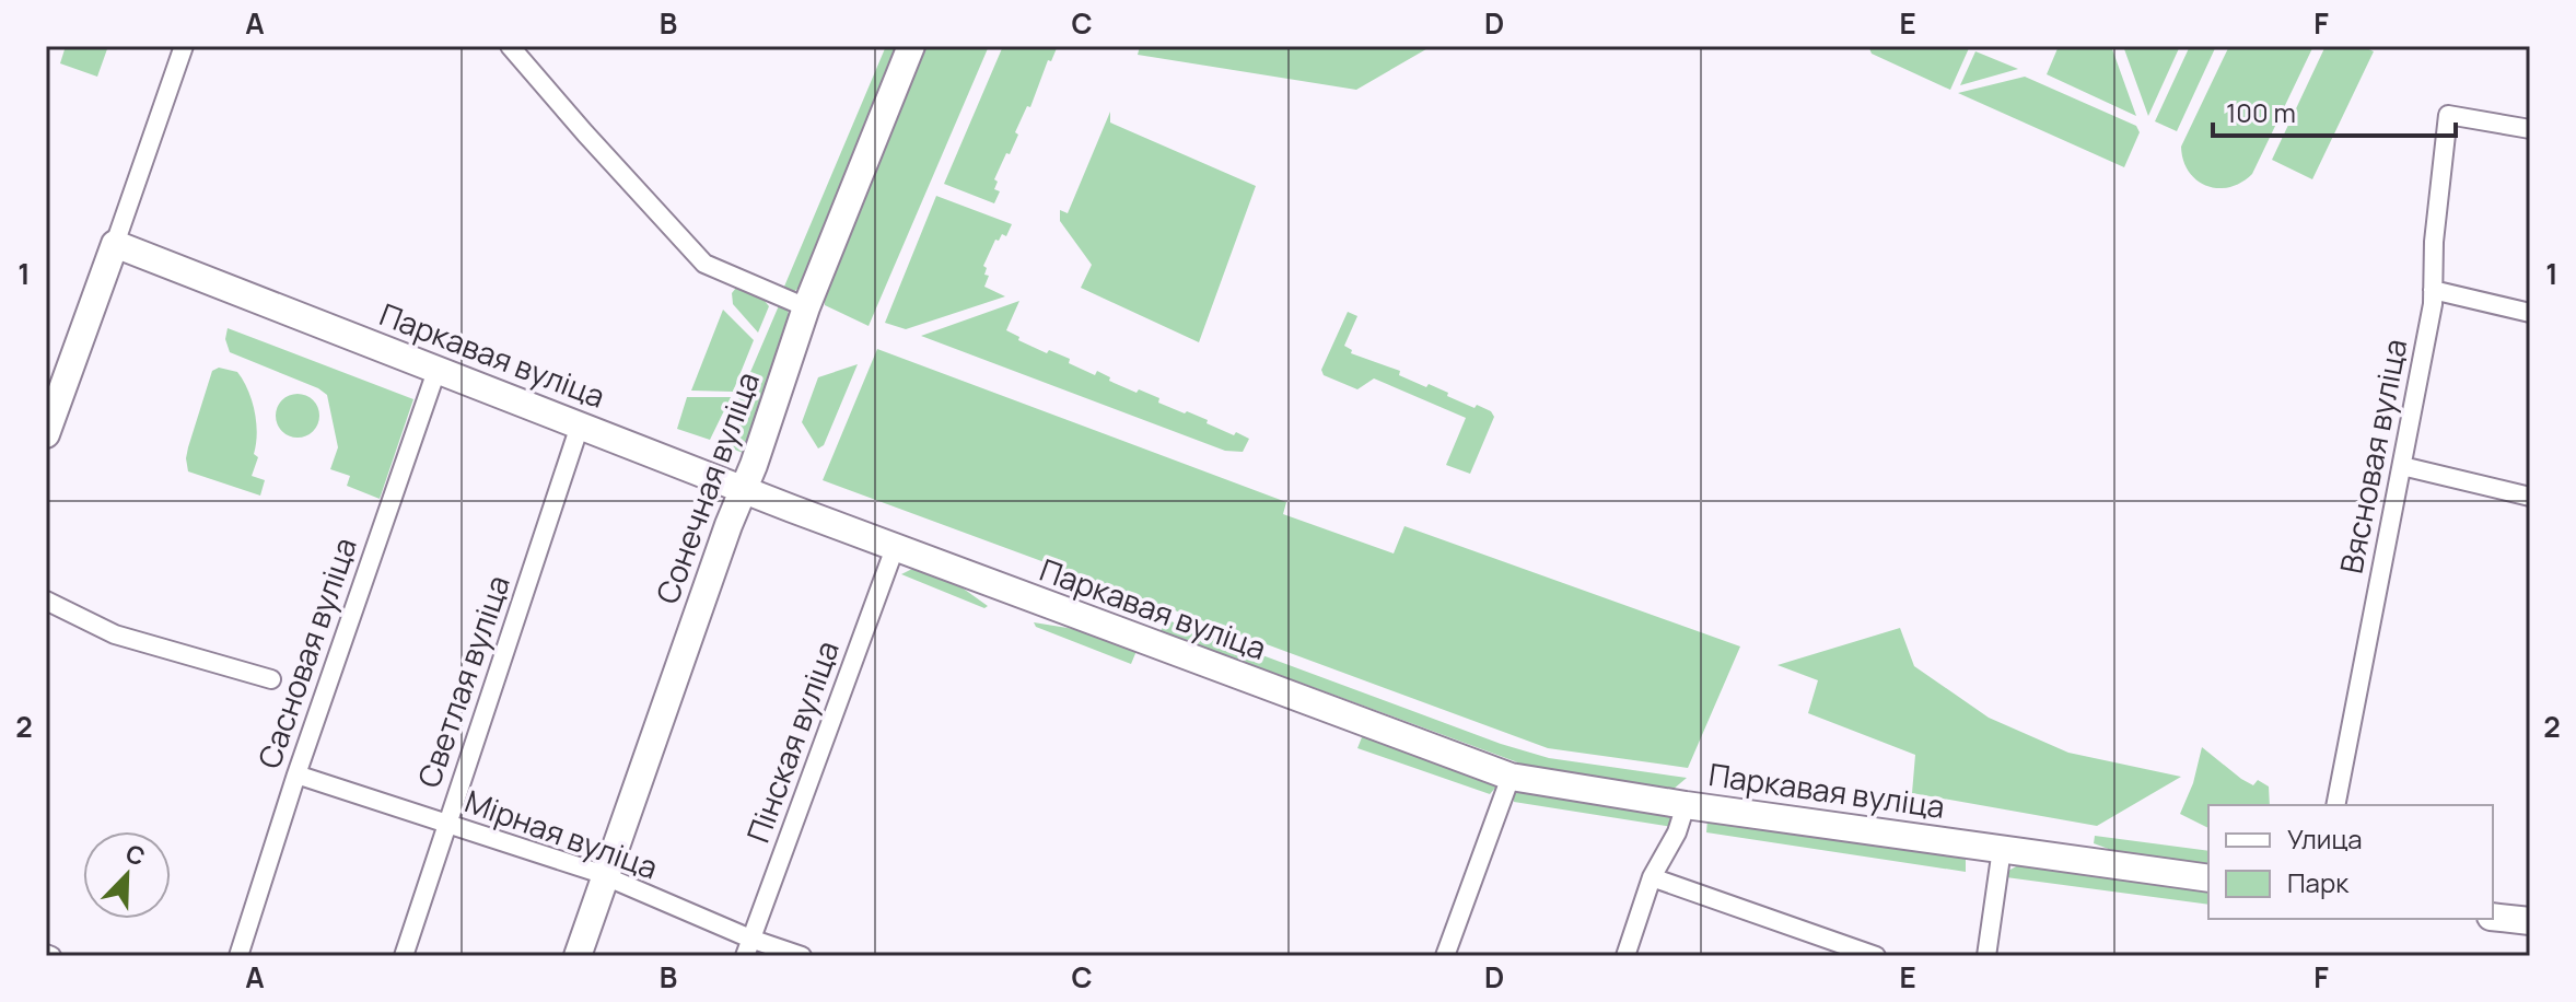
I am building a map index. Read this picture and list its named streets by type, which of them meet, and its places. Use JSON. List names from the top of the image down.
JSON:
{
  "streets": {
    "street": [
      "Паркавая вуліца",
      "Вясновая вуліца",
      "Сонечная вуліца",
      "Сасновая вуліца",
      "Светлая вуліца",
      "Пінская вуліца",
      "Мірная вуліца"
    ]
  },
  "crossings": [
    ["Паркавая вуліца", "Сонечная вуліца"],
    ["Паркавая вуліца", "Сасновая вуліца"],
    ["Паркавая вуліца", "Светлая вуліца"],
    ["Паркавая вуліца", "Пінская вуліца"],
    ["Сонечная вуліца", "Мірная вуліца"],
    ["Сасновая вуліца", "Мірная вуліца"],
    ["Светлая вуліца", "Мірная вуліца"],
    ["Пінская вуліца", "Мірная вуліца"]
  ],
  "legend": ["Улица", "Парк"],
  "scale_bar": "100 m",
  "north": "top right",
  "grid": {
    "columns": [
      "A",
      "B",
      "C",
      "D",
      "E",
      "F"
    ],
    "rows": ["1", "2"]
  }
}
